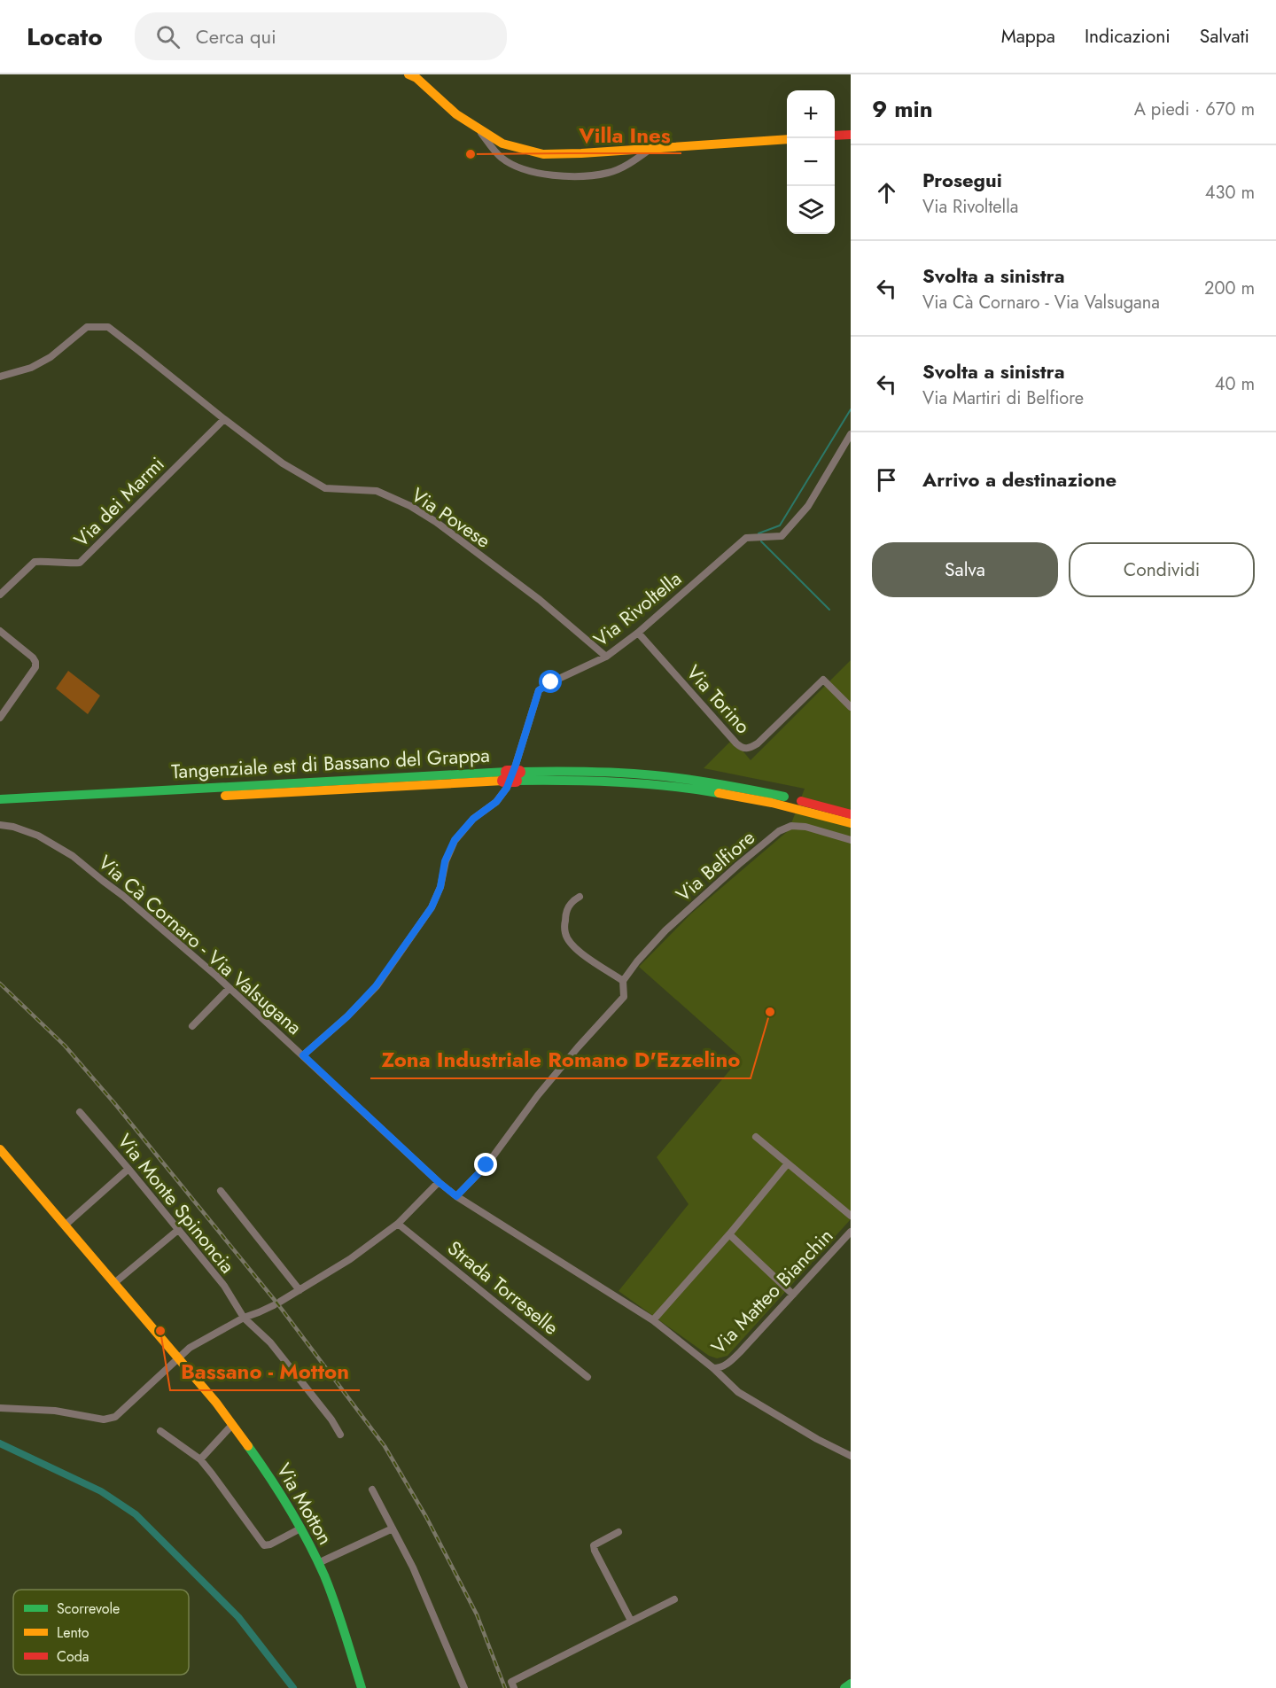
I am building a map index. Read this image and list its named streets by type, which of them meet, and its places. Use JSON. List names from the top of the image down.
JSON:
{
  "streets": {
    "main road": ["Tangenziale est di Bassano del Grappa", "Via Motton"],
    "street": [
      "Via dei Marmi",
      "Via Povese",
      "Via Rivoltella",
      "Via Torino",
      "Via Belfiore",
      "Via Cà Cornaro - Via Valsugana",
      "Via Monte Spinoncia",
      "Strada Torreselle",
      "Via Matteo Bianchin"
    ]
  },
  "crossings": [
    ["Via dei Marmi", "Via Povese"],
    ["Via Povese", "Via Rivoltella"],
    ["Via Rivoltella", "Via Torino"],
    ["Via Rivoltella", "Via Cà Cornaro - Via Valsugana"],
    ["Via Cà Cornaro - Via Valsugana", "Via Matteo Bianchin"]
  ],
  "places": ["Villa Ines", "Zona Industriale Romano D'Ezzelino", "Bassano - Motton"],
  "legend": ["Scorrevole", "Lento", "Coda"],
  "page": {
    "header": "Locato",
    "search": "Cerca qui",
    "nav": ["Mappa", "Indicazioni", "Salvati"],
    "heading": ["9 min", "A piedi · 670 m"],
    "map_buttons": ["+", "−"],
    "list": [
      ["Prosegui", "Via Rivoltella", "430 m"],
      ["Svolta a sinistra", "Via Cà Cornaro - Via Valsugana", "200 m"],
      ["Svolta a sinistra", "Via Martiri di Belfiore", "40 m"],
      "Arrivo a destinazione"
    ],
    "buttons": ["Salva", "Condividi"]
  }
}
